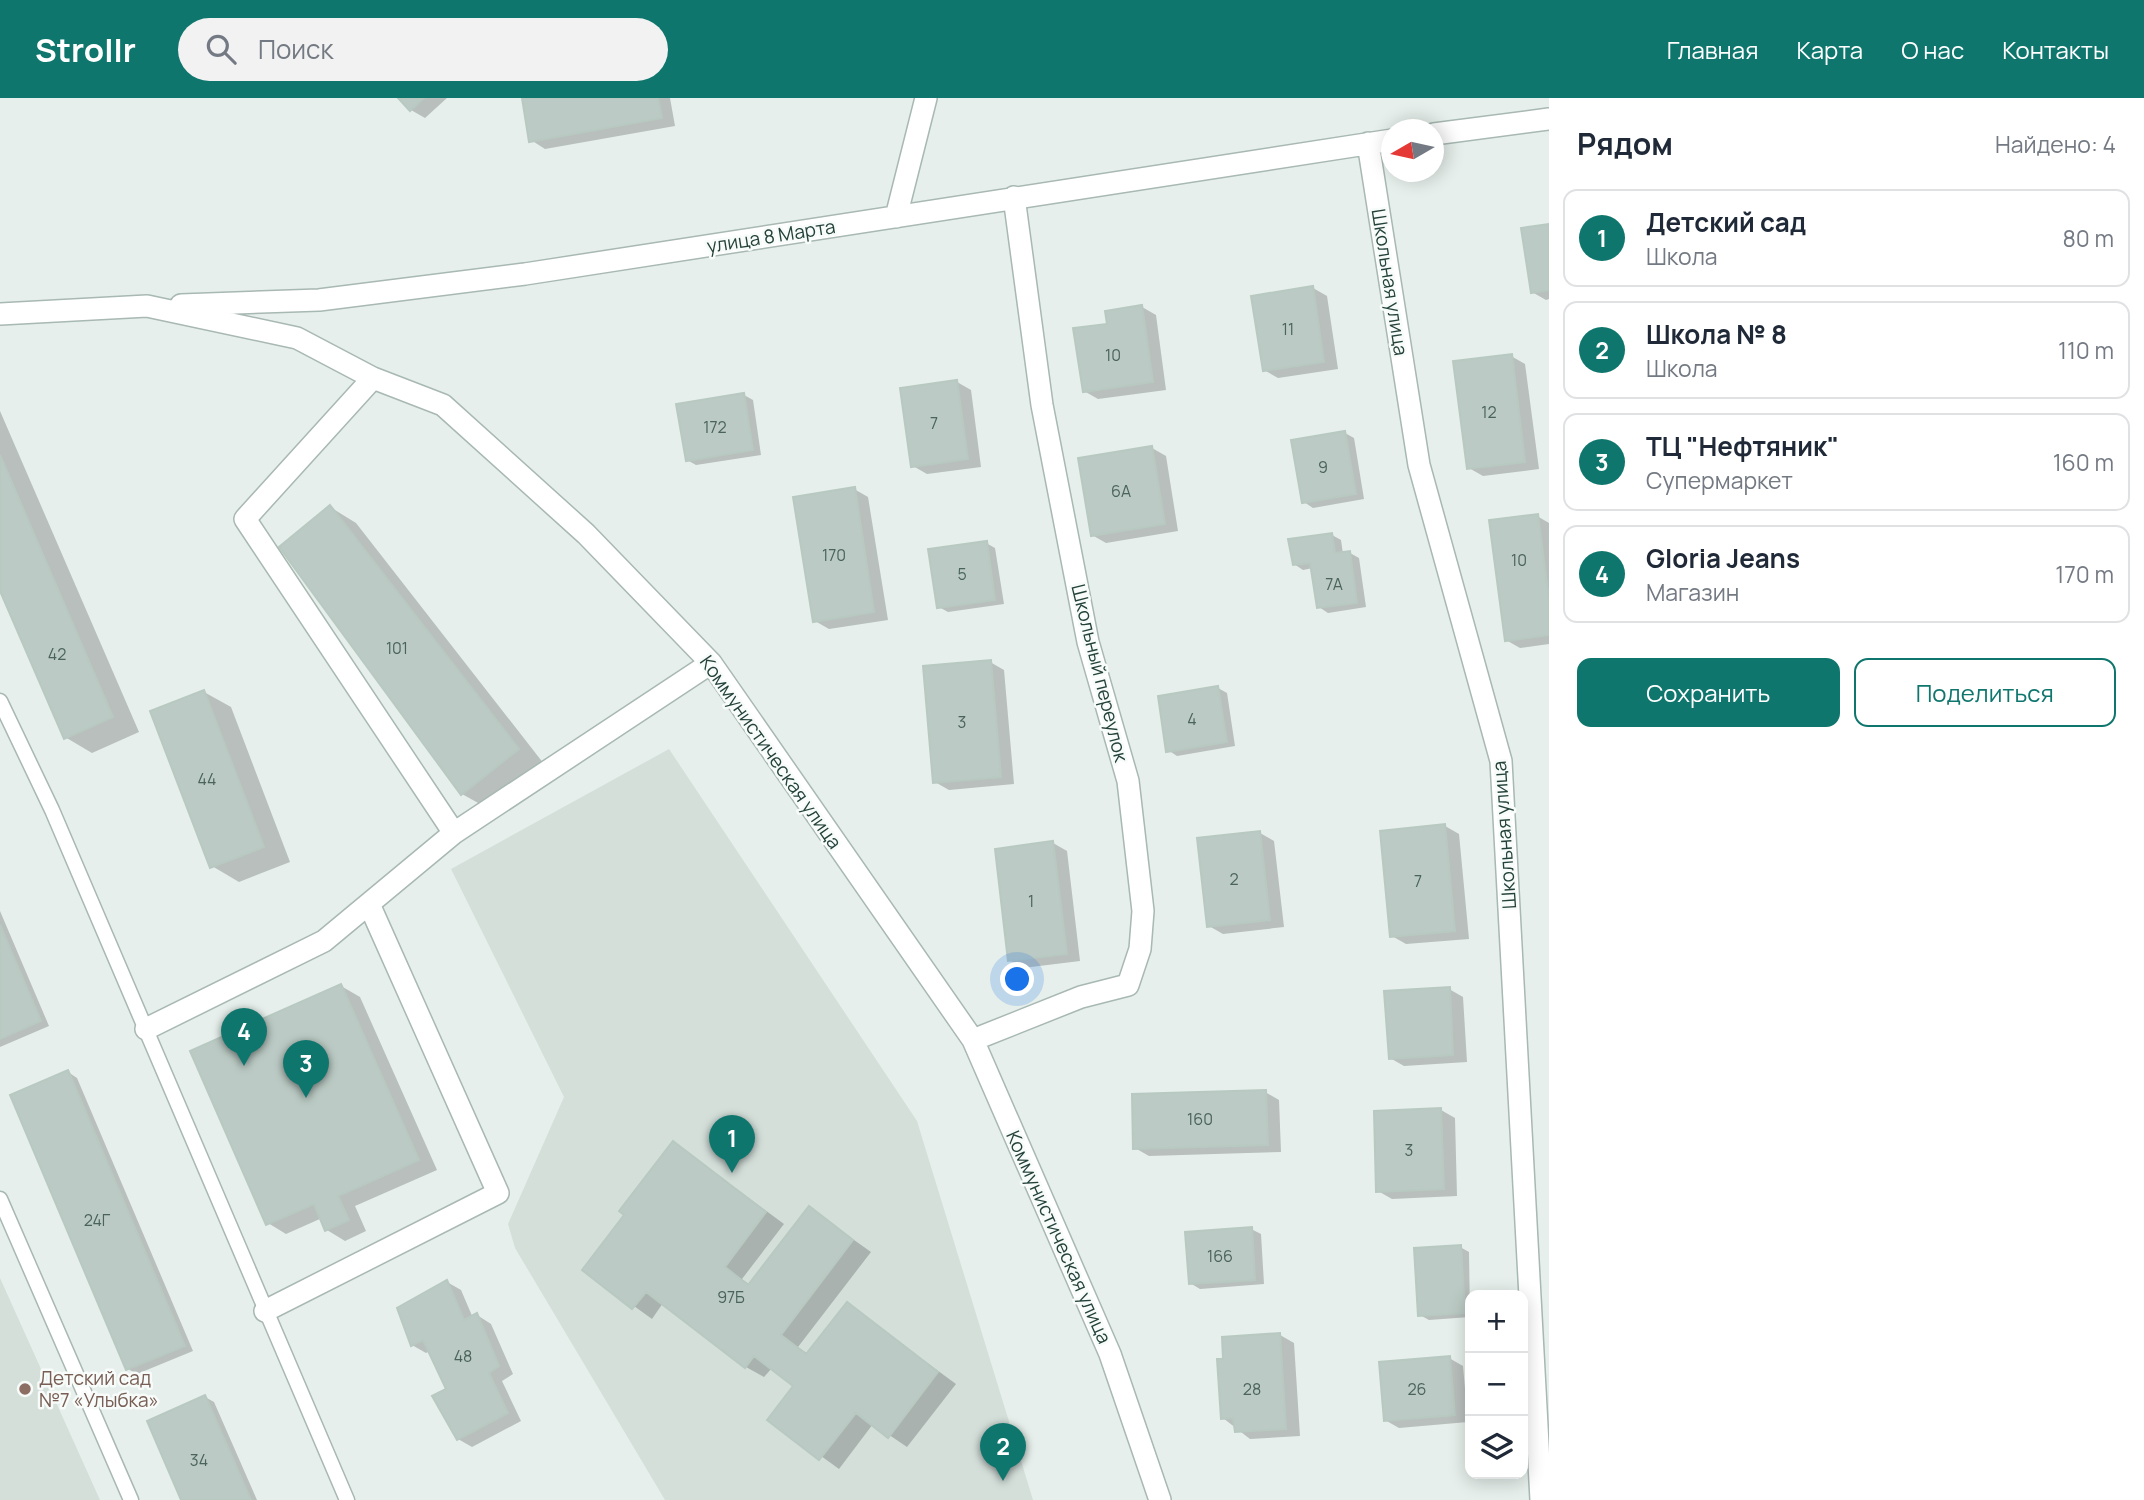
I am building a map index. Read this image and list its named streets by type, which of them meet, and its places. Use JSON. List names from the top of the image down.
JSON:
{
  "streets": {
    "street": [
      "улица 8 Марта",
      "Школьная улица",
      "Школьный переулок",
      "Коммунистическая улица"
    ]
  },
  "crossings": [
    ["улица 8 Марта", "Школьная улица"],
    ["улица 8 Марта", "Школьный переулок"],
    ["улица 8 Марта", "Коммунистическая улица"],
    ["Школьный переулок", "Коммунистическая улица"]
  ],
  "places": ["Детский сад №7 «Улыбка»"],
  "house_numbers": [
    "11",
    "10",
    "12",
    "7",
    "172",
    "9",
    "6А",
    "170",
    "10",
    "5",
    "7А",
    "101",
    "42",
    "4",
    "3",
    "44",
    "2",
    "7",
    "1",
    "160",
    "3",
    "24Г",
    "166",
    "97Б",
    "48",
    "28",
    "26",
    "34"
  ],
  "north": "left",
  "page": {
    "header": "Strollr",
    "search": "Поиск",
    "nav": [
      "Главная",
      "Карта",
      "О нас",
      "Контакты"
    ],
    "heading": ["Рядом", "Найдено: 4"],
    "list": [
      {
        "mark": "1",
        "name": "Детский сад",
        "note": "Школа",
        "value": "80 m"
      },
      {
        "mark": "2",
        "name": "Школа № 8",
        "note": "Школа",
        "value": "110 m"
      },
      {
        "mark": "3",
        "name": "ТЦ \"Нефтяник\"",
        "note": "Супермаркет",
        "value": "160 m"
      },
      {
        "mark": "4",
        "name": "Gloria Jeans",
        "note": "Магазин",
        "value": "170 m"
      }
    ],
    "buttons": ["Сохранить", "Поделиться"],
    "pins": [
      "4",
      "3",
      "1",
      "2"
    ],
    "map_buttons": ["+", "−"]
  }
}
